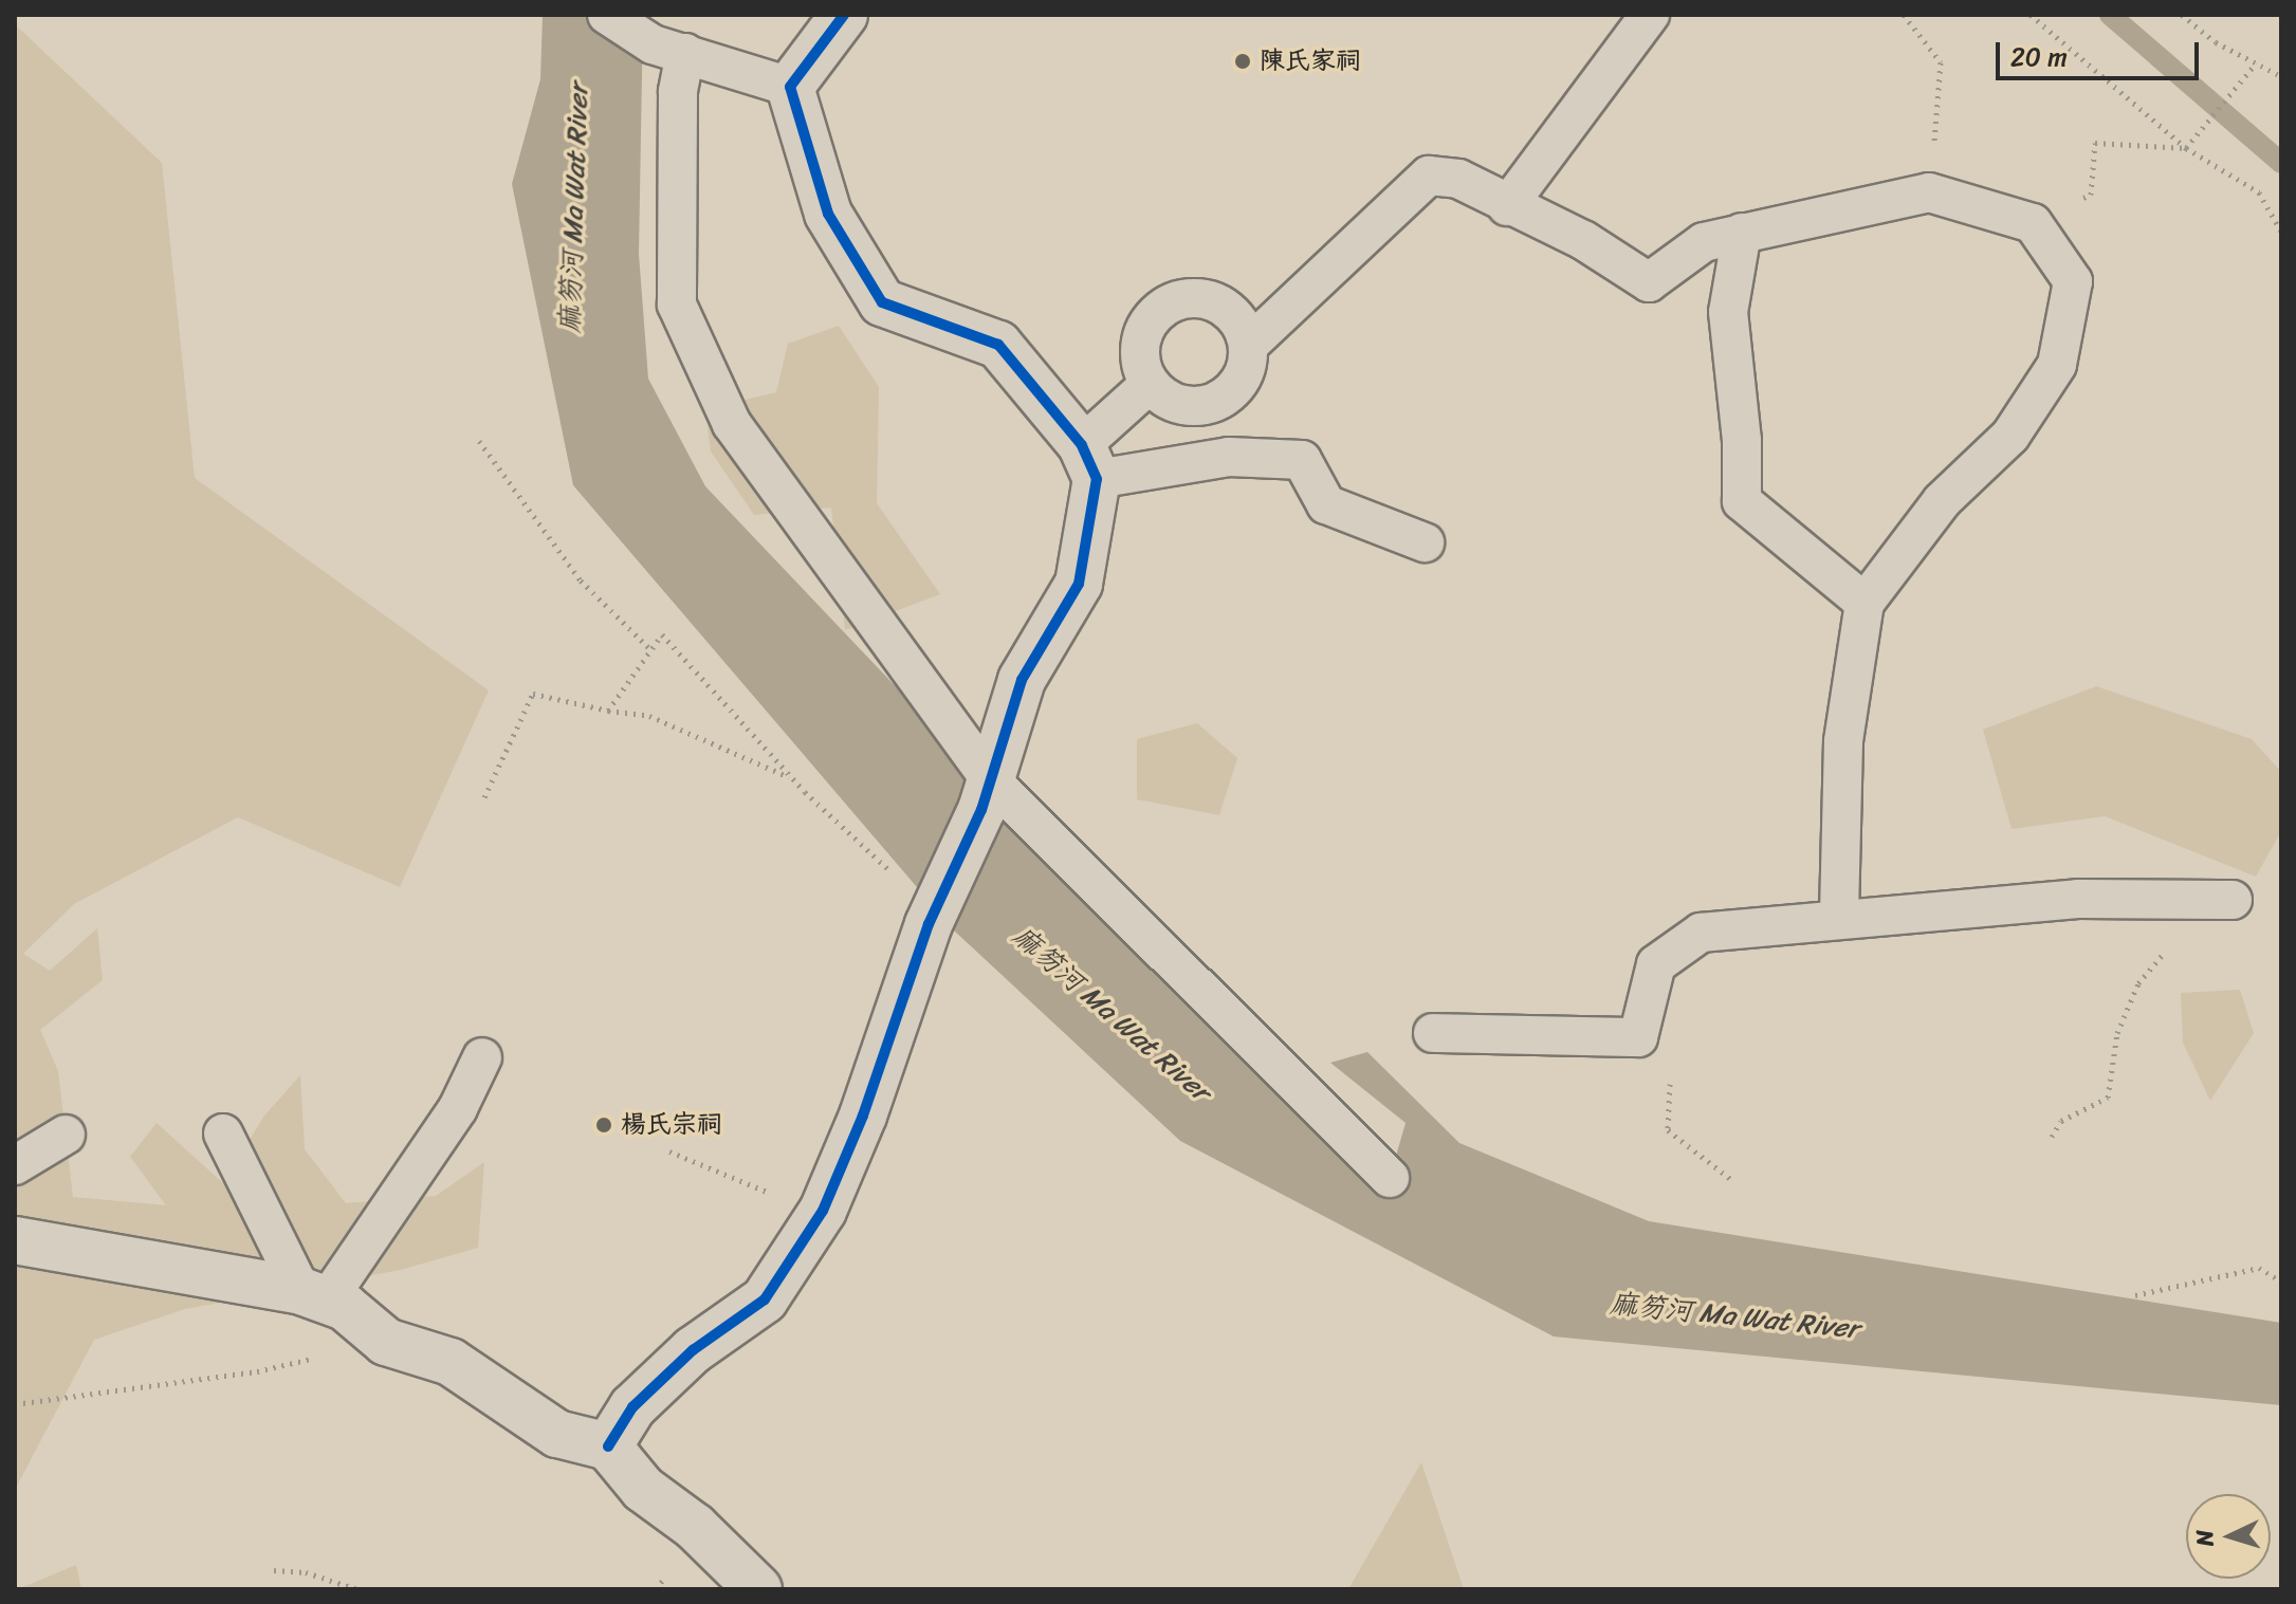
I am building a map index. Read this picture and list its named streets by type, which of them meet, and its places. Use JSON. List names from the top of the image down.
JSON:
{
  "water": ["麻笏河 Ma Wat River"],
  "places": ["陳氏家祠", "楊氏宗祠"],
  "scale_bar": "20 m",
  "north": "left"
}
